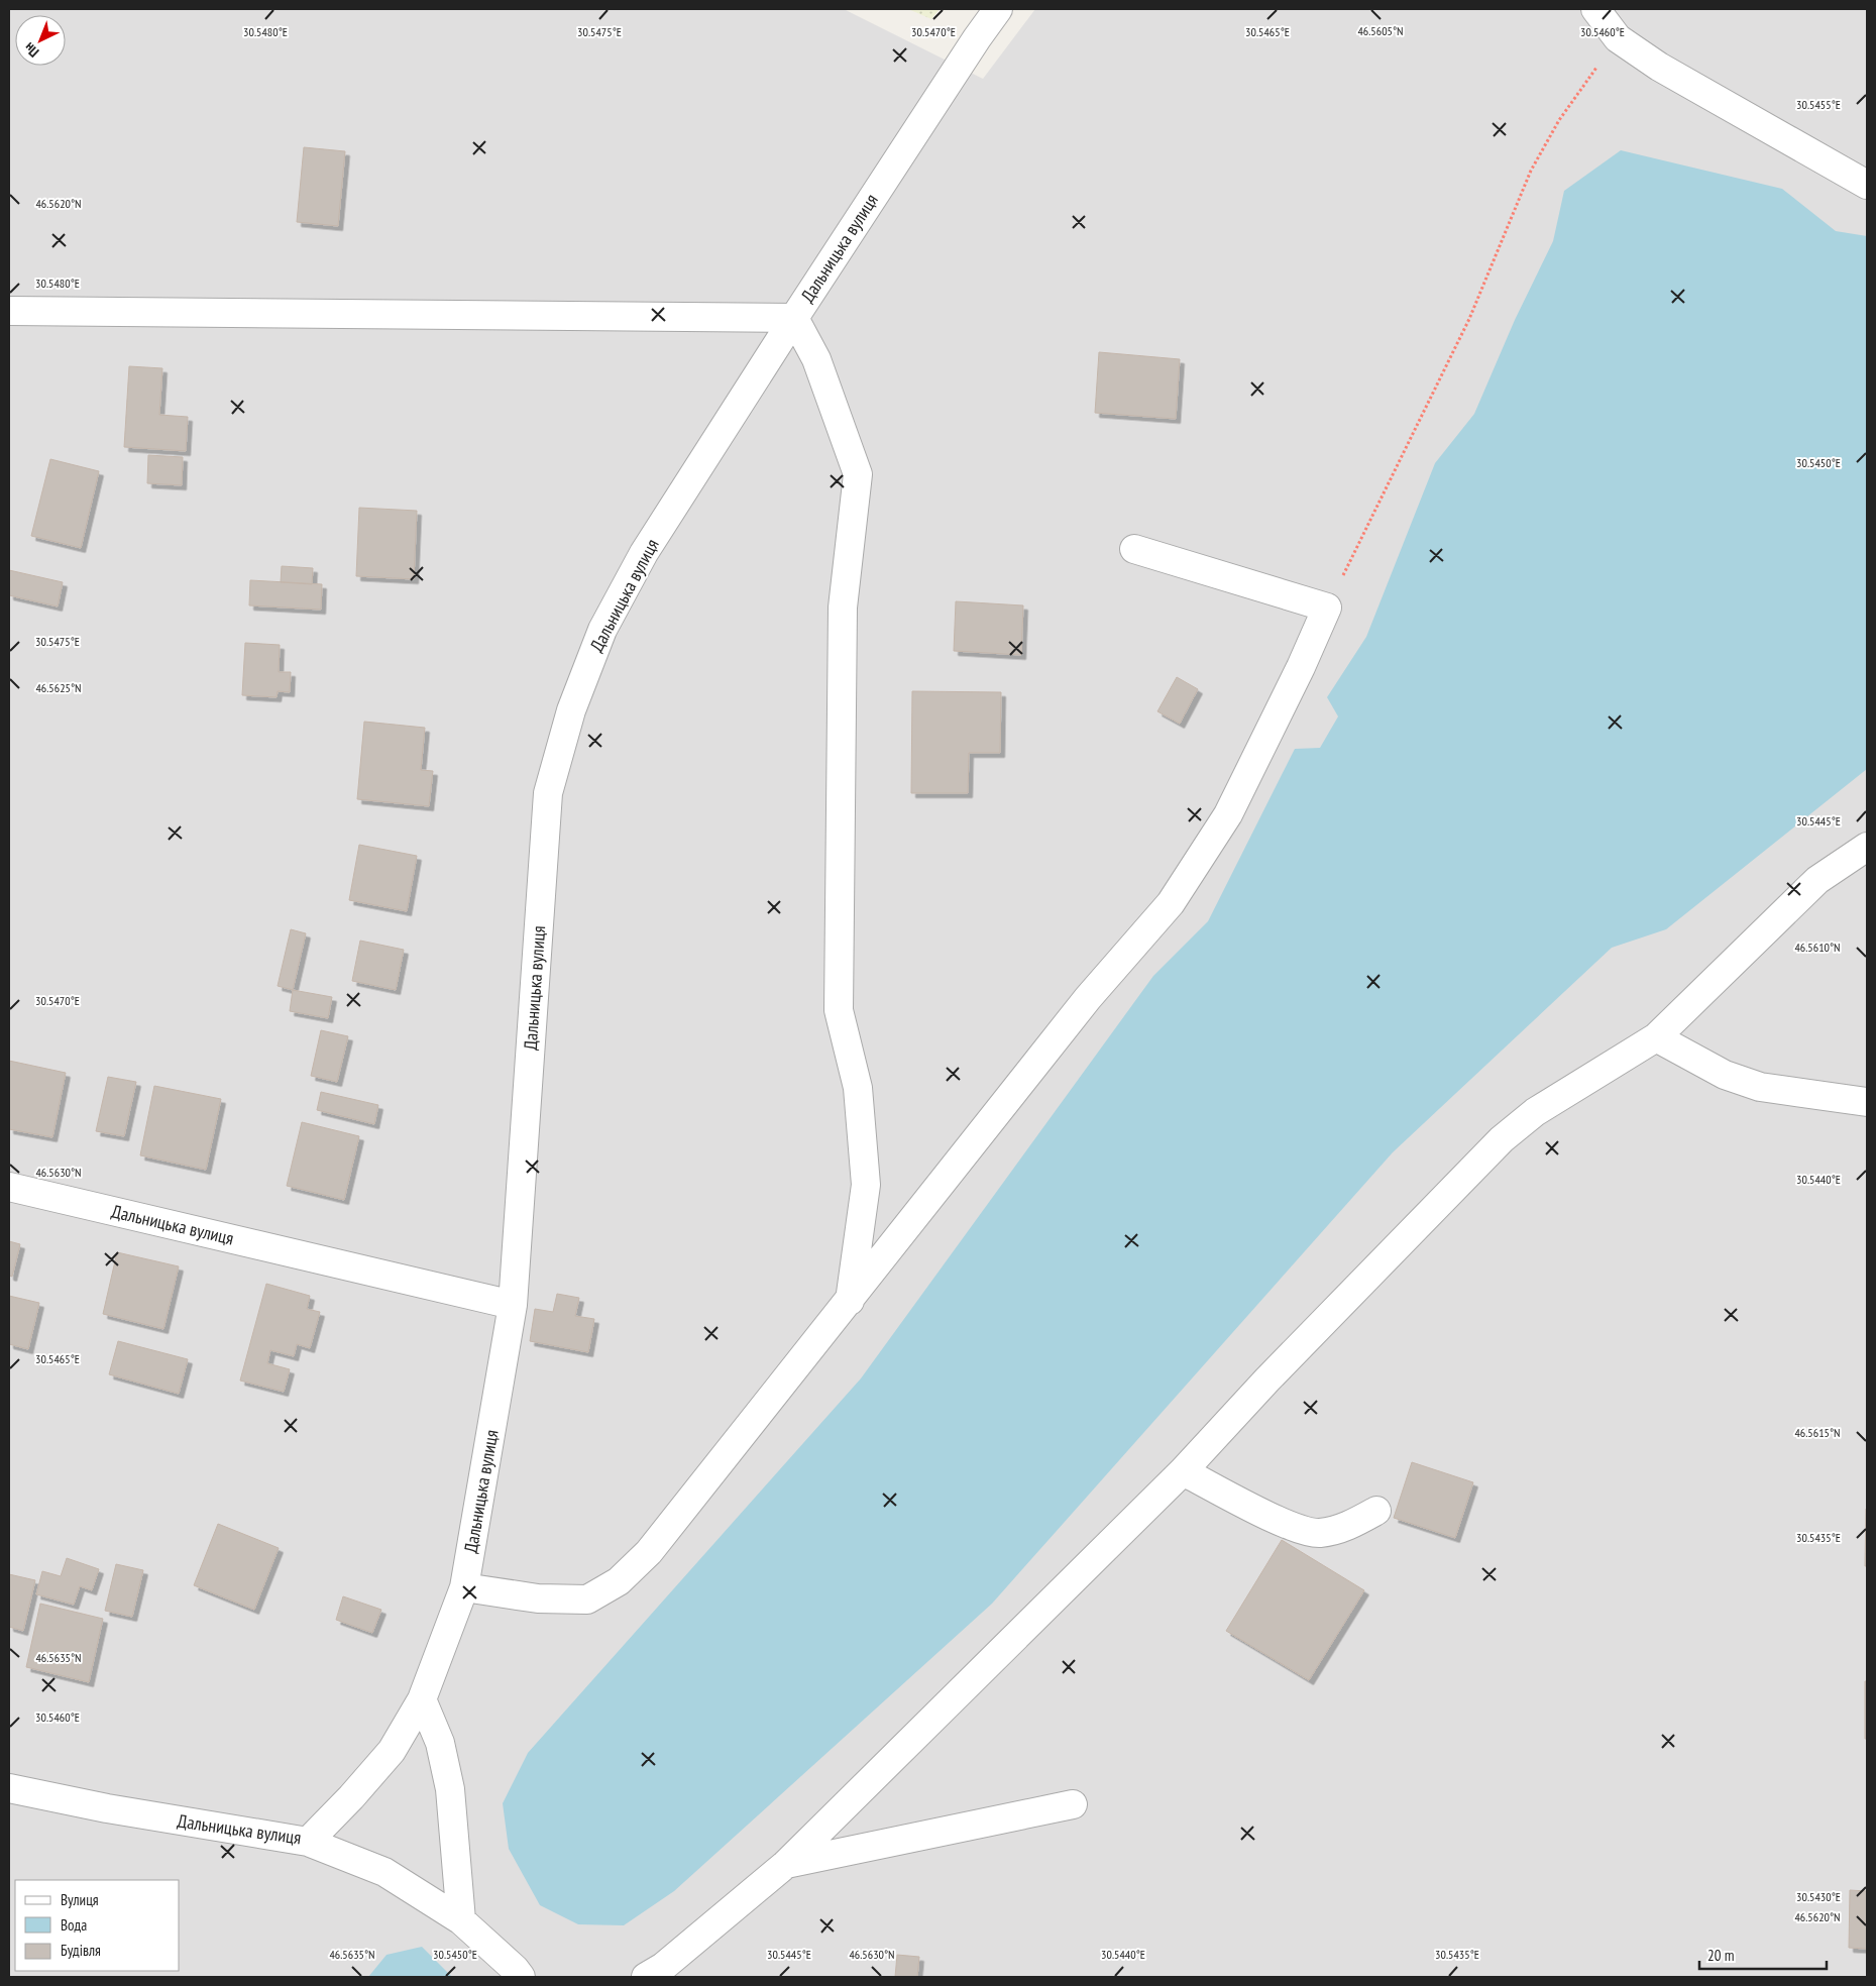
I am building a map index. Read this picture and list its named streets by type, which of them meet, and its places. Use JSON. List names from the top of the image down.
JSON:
{
  "streets": {
    "street": ["Дальницька вулиця"]
  },
  "legend": ["Вулиця", "Вода", "Будівля"],
  "scale_bar": "20 m",
  "north": "bottom left",
  "coordinates": [
    "46.5605°N",
    "30.5480°E",
    "30.5475°E",
    "30.5470°E",
    "30.5465°E",
    "30.5460°E",
    "30.5455°E",
    "46.5620°N",
    "30.5450°E",
    "46.5625°N",
    "30.5445°E",
    "46.5610°N",
    "46.5630°N",
    "30.5440°E",
    "46.5615°N",
    "30.5435°E",
    "46.5635°N",
    "30.5430°E"
  ]
}
